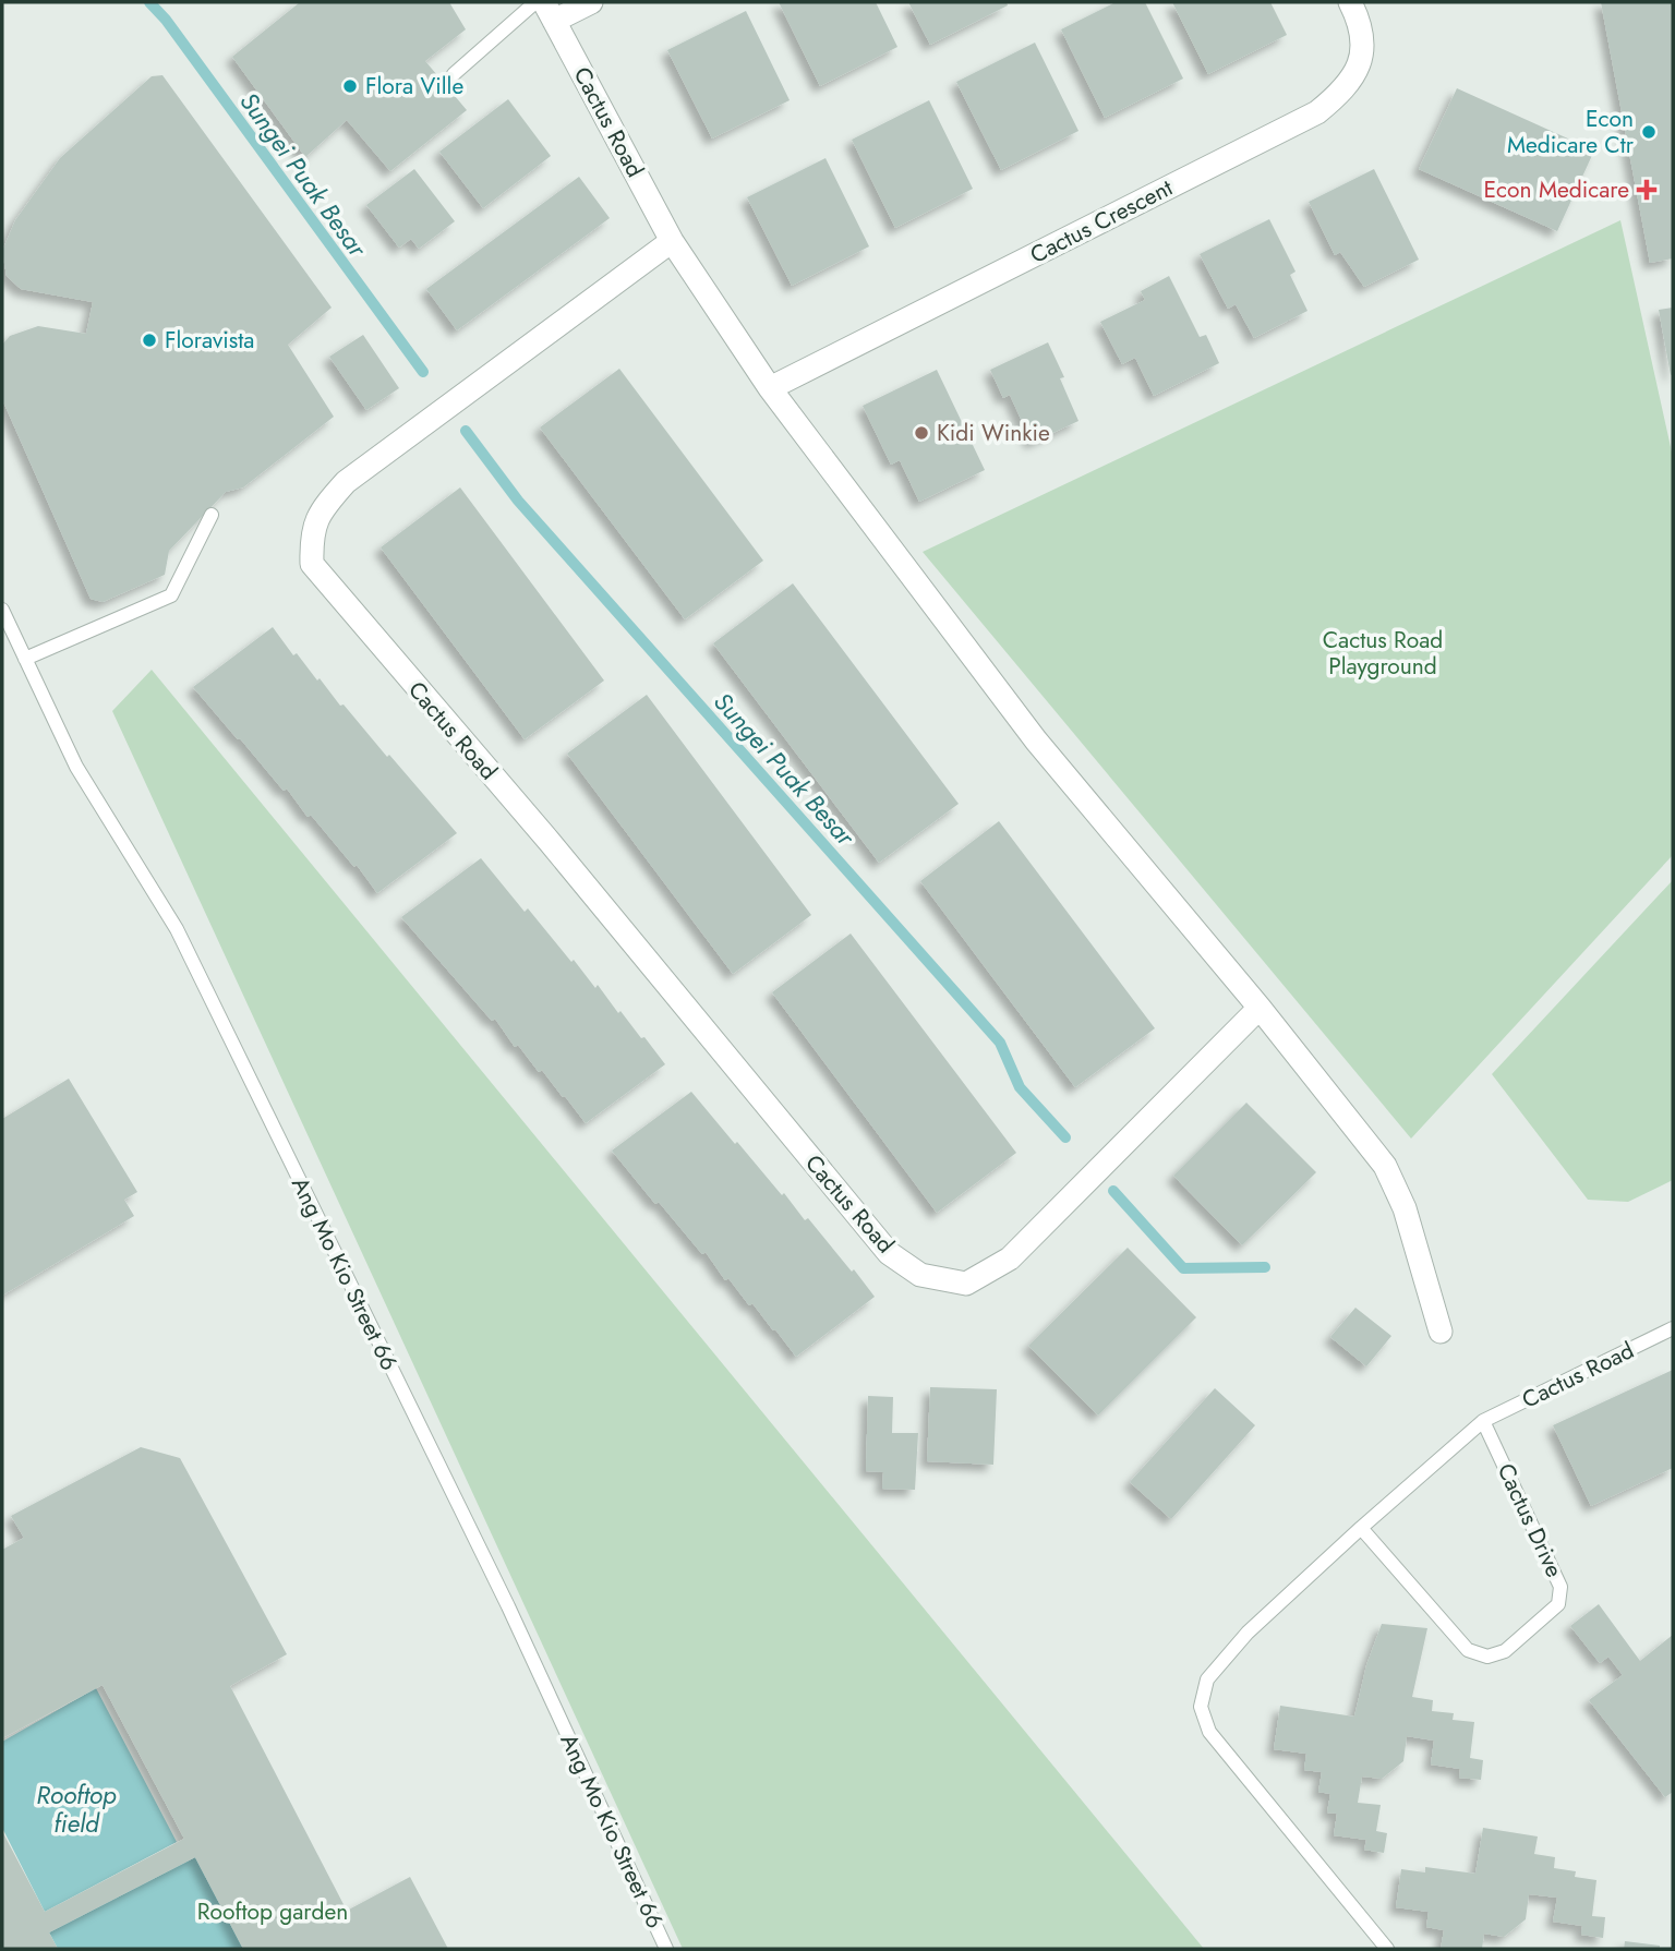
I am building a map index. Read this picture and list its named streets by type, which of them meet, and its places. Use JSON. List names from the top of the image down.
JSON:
{
  "streets": {
    "street": ["Cactus Road", "Cactus Crescent"],
    "lane": ["Ang Mo Kio Street 66", "Cactus Drive"]
  },
  "crossings": [
    ["Cactus Road", "Cactus Crescent"],
    ["Cactus Road", "Cactus Drive"]
  ],
  "water": ["Sungei Puak Besar", "Rooftop field"],
  "parks": ["Cactus Road Playground", "Rooftop garden"],
  "places": {
    "other": [
      "Flora Ville",
      "Econ Medicare Ctr",
      "Floravista",
      "Kidi Winkie"
    ],
    "health": ["Econ Medicare"]
  }
}
